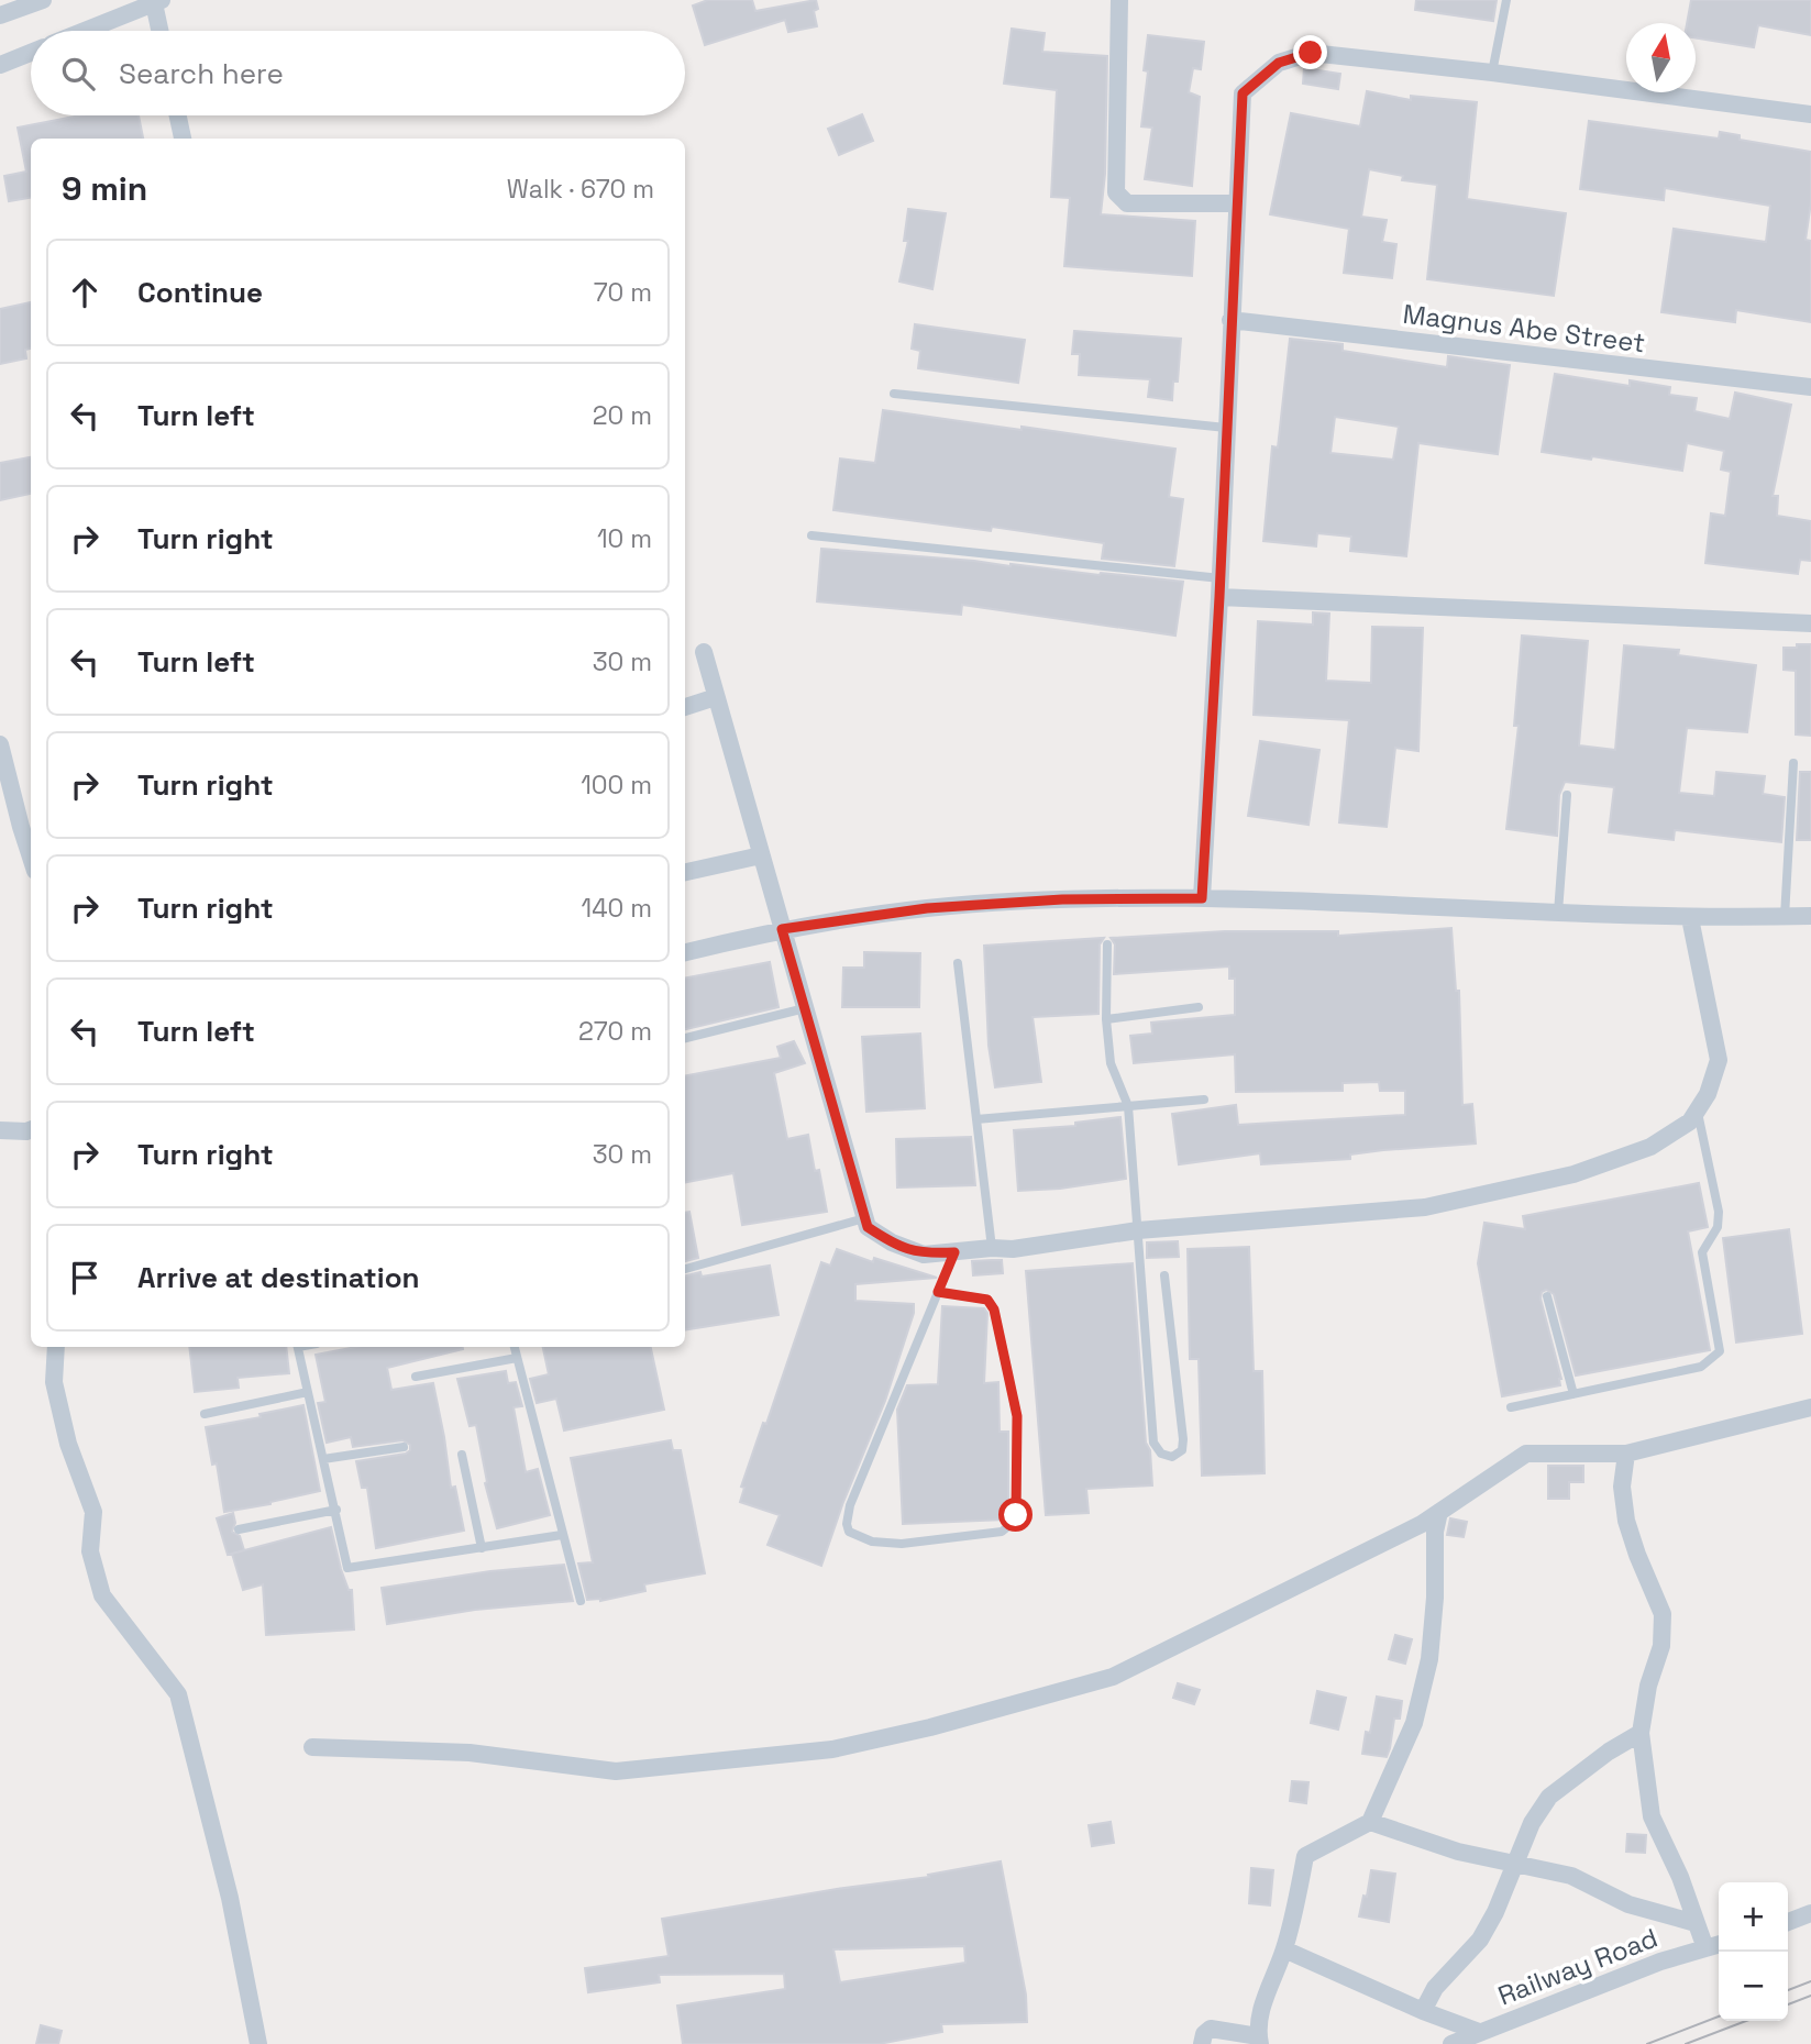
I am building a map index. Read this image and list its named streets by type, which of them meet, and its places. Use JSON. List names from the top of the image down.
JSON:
{
  "streets": {
    "street": ["Magnus Abe Street", "Railway Road"]
  },
  "north": "top",
  "page": {
    "search": "Search here",
    "heading": ["9 min", "Walk · 670 m"],
    "list": [
      ["Continue", "70 m"],
      ["Turn left", "20 m"],
      ["Turn right", "10 m"],
      ["Turn left", "30 m"],
      ["Turn right", "100 m"],
      ["Turn right", "140 m"],
      ["Turn left", "270 m"],
      ["Turn right", "30 m"],
      "Arrive at destination"
    ],
    "map_buttons": ["+", "−"]
  }
}
